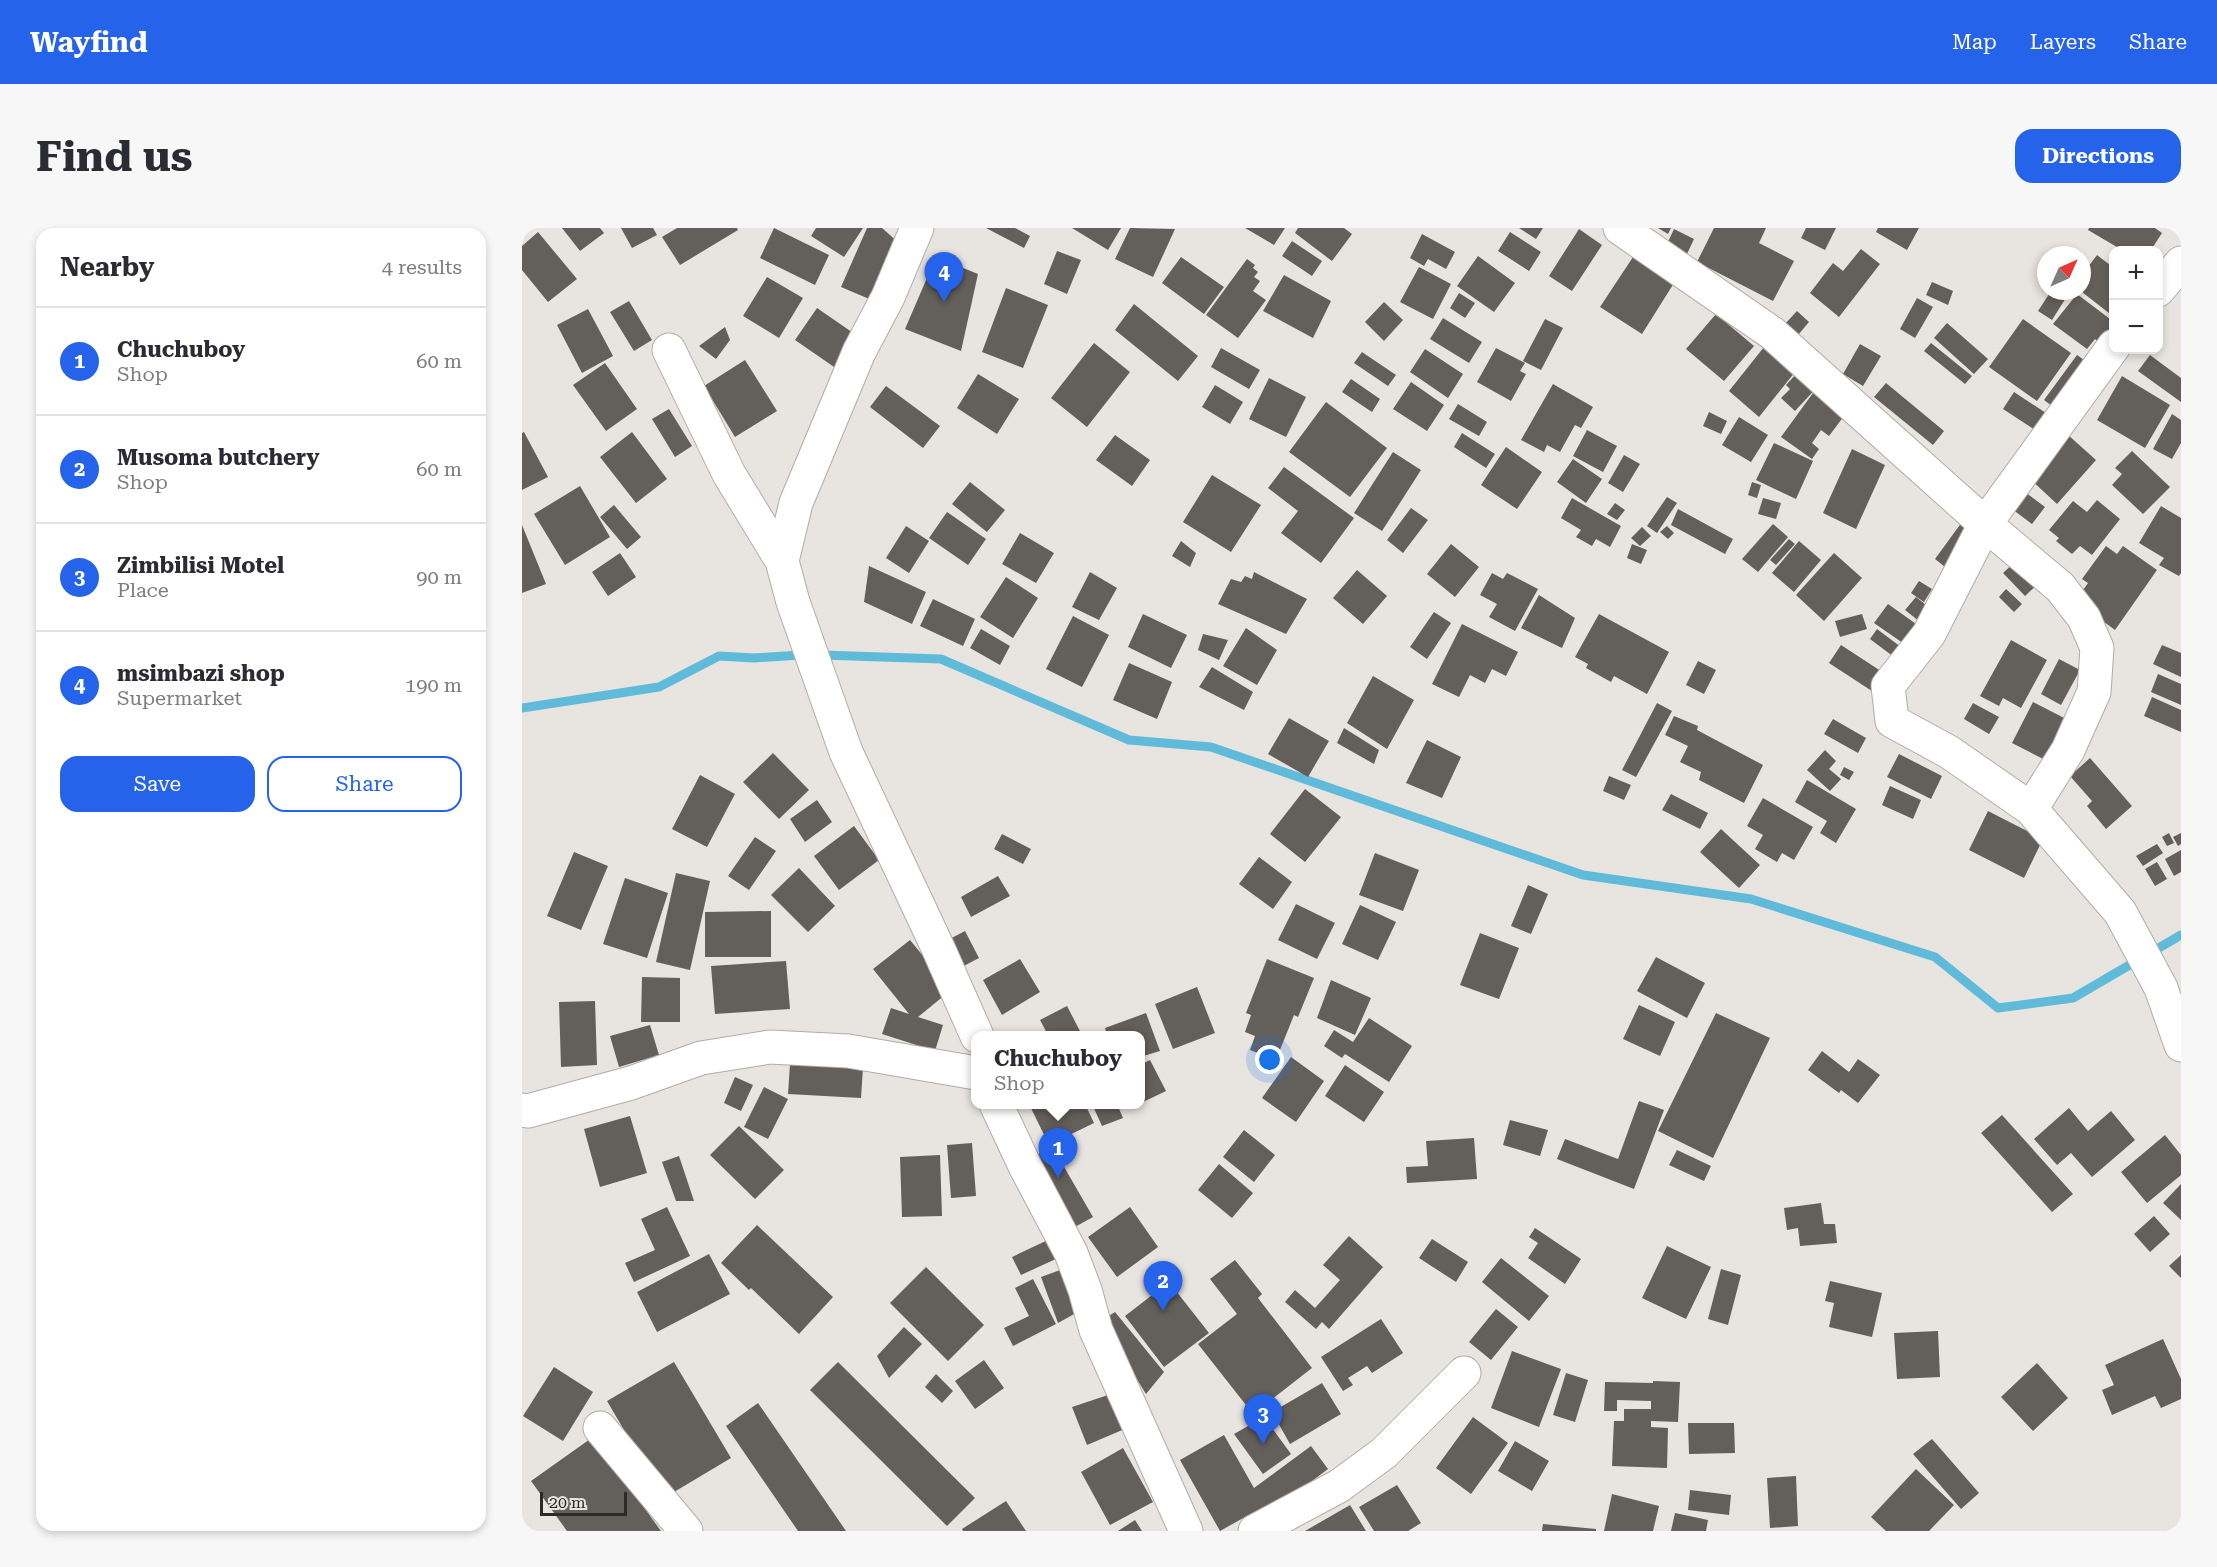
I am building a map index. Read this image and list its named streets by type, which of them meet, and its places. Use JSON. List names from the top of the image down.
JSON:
{
  "scale_bar": "20 m",
  "north": "top right",
  "page": {
    "header": "Wayfind",
    "nav": ["Map", "Layers", "Share"],
    "buttons": [
      "Directions",
      ["Save", "Share"]
    ],
    "title": "Find us",
    "heading": ["Nearby", "4 results"],
    "map_buttons": ["+", "−"],
    "pins": [
      "4",
      "1",
      "2",
      "3"
    ],
    "list": [
      {
        "mark": "1",
        "name": "Chuchuboy",
        "note": "Shop",
        "value": "60 m"
      },
      {
        "mark": "2",
        "name": "Musoma butchery",
        "note": "Shop",
        "value": "60 m"
      },
      {
        "mark": "3",
        "name": "Zimbilisi Motel",
        "note": "Place",
        "value": "90 m"
      },
      {
        "mark": "4",
        "name": "msimbazi shop",
        "note": "Supermarket",
        "value": "190 m"
      }
    ],
    "popup": ["Chuchuboy", "Shop"],
    "scale": "20 m"
  }
}
